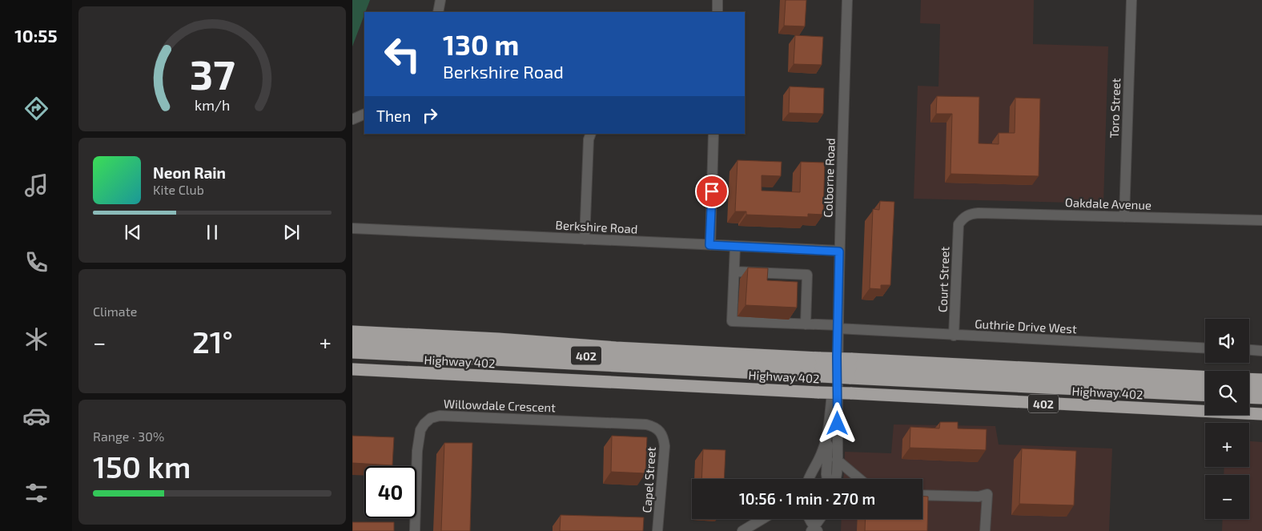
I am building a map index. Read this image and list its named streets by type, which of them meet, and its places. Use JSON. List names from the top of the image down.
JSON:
{
  "streets": {
    "highway": ["402", "Highway 402"],
    "street": [
      "Toro Street",
      "Colborne Road",
      "Oakdale Avenue",
      "Berkshire Road",
      "Court Street",
      "Guthrie Drive West",
      "Willowdale Crescent",
      "Capel Street"
    ]
  },
  "crossings": [
    ["Toro Street", "Oakdale Avenue"],
    ["Colborne Road", "Berkshire Road"],
    ["Colborne Road", "Guthrie Drive West"],
    ["Oakdale Avenue", "Court Street"],
    ["Court Street", "Guthrie Drive West"],
    ["Willowdale Crescent", "Capel Street"]
  ],
  "page": {
    "tabs": "10:55",
    "turn": ["130 m", "Berkshire Road"],
    "then": "Then",
    "song": ["Neon Rain", "Kite Club"],
    "tile": [
      "Climate",
      ["Range · 30%", "150 km"]
    ],
    "map_buttons": ["+", "−"],
    "heat": ["−", "21°", "+"],
    "limit": "40",
    "trip": "10:56 · 1 min · 270 m",
    "gauge": ["37", "km/h"]
  }
}
